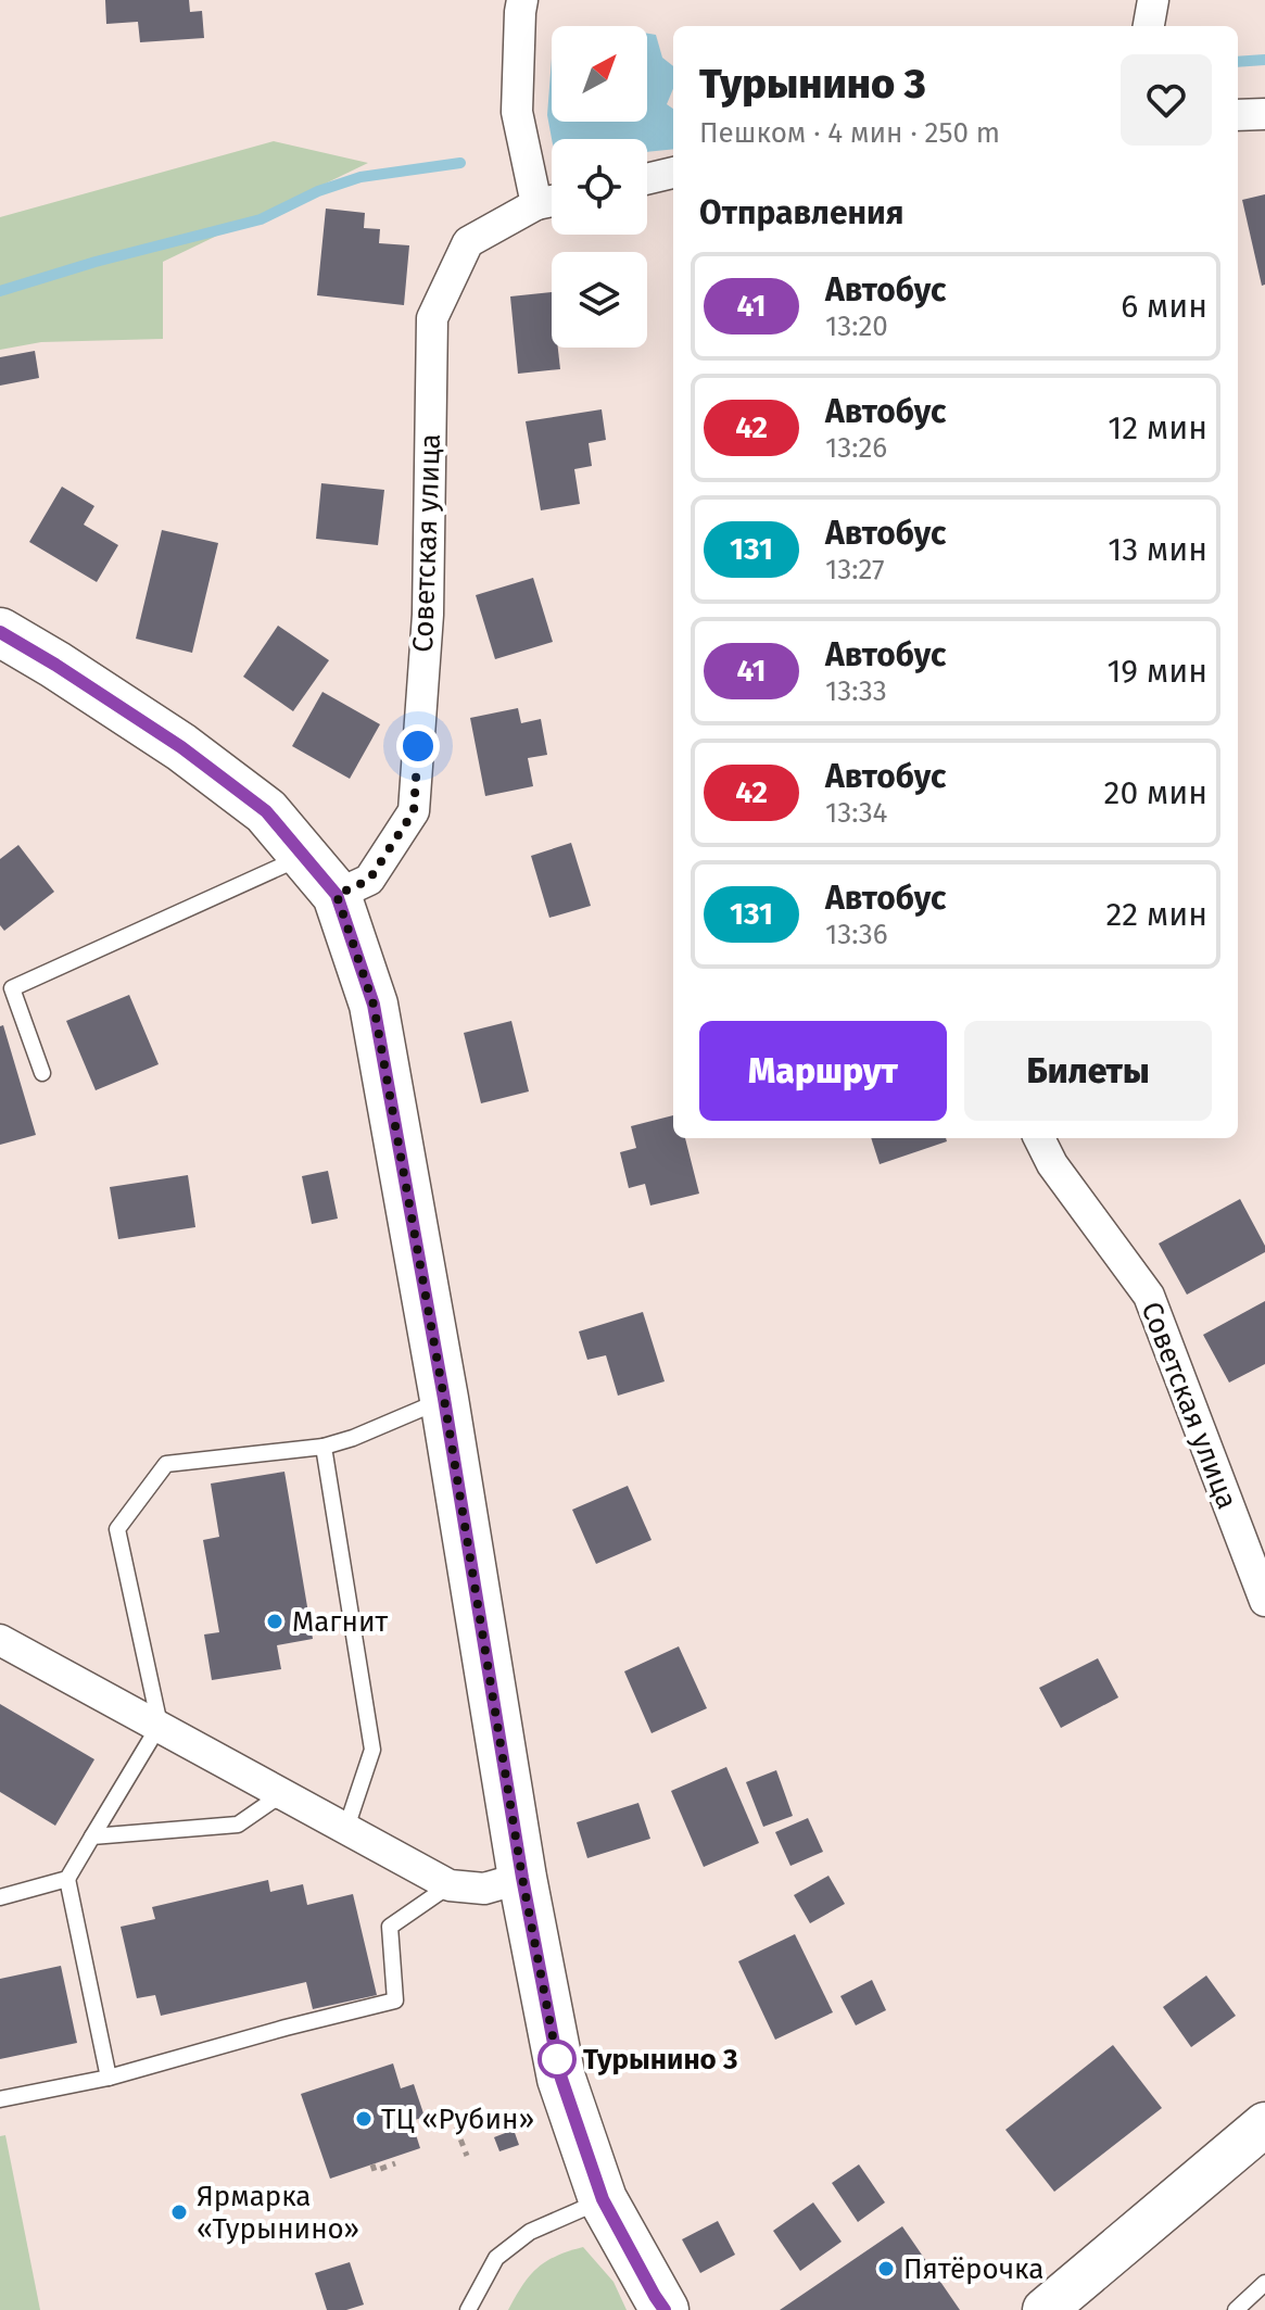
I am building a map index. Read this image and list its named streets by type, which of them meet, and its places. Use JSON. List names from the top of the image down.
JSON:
{
  "streets": {
    "street": ["Советская улица"]
  },
  "places": [
    "Магнит",
    "Турынино 3",
    "ТЦ «Рубин»",
    "Ярмарка «Турынино»",
    "Пятёрочка"
  ],
  "lines": ["bus line 41"],
  "north": "top right",
  "page": {
    "heading": [
      ["Турынино 3", "Пешком · 4 мин · 250 m"],
      "Отправления"
    ],
    "list": [
      {
        "mark": "41",
        "name": "Автобус",
        "note": "13:20",
        "value": "6 мин"
      },
      {
        "mark": "42",
        "name": "Автобус",
        "note": "13:26",
        "value": "12 мин"
      },
      {
        "mark": "131",
        "name": "Автобус",
        "note": "13:27",
        "value": "13 мин"
      },
      {
        "mark": "41",
        "name": "Автобус",
        "note": "13:33",
        "value": "19 мин"
      },
      {
        "mark": "42",
        "name": "Автобус",
        "note": "13:34",
        "value": "20 мин"
      },
      {
        "mark": "131",
        "name": "Автобус",
        "note": "13:36",
        "value": "22 мин"
      }
    ],
    "buttons": ["Маршрут", "Билеты"]
  }
}
